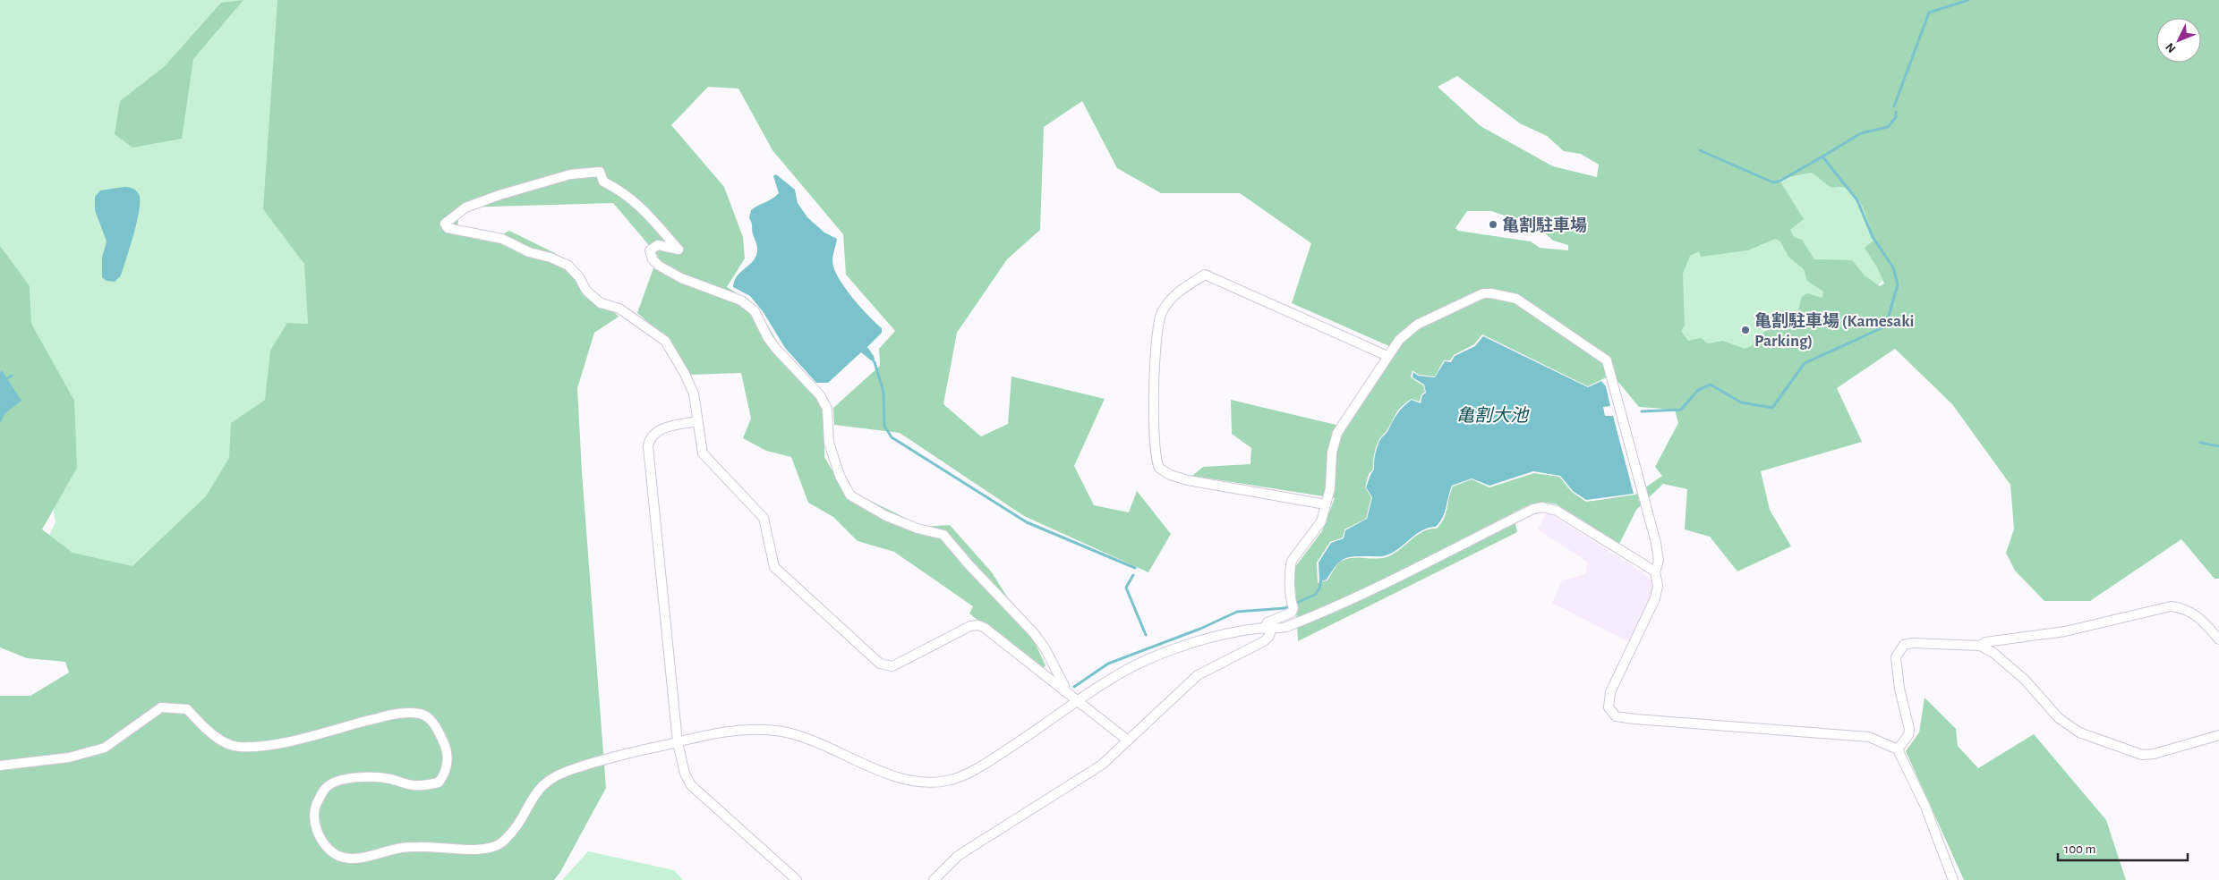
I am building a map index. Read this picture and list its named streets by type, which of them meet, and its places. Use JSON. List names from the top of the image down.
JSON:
{
  "water": ["亀割大池"],
  "places": ["亀割駐車場", "亀割駐車場 (Kamesaki Parking)"],
  "scale_bar": "100 m",
  "north": "bottom left"
}
